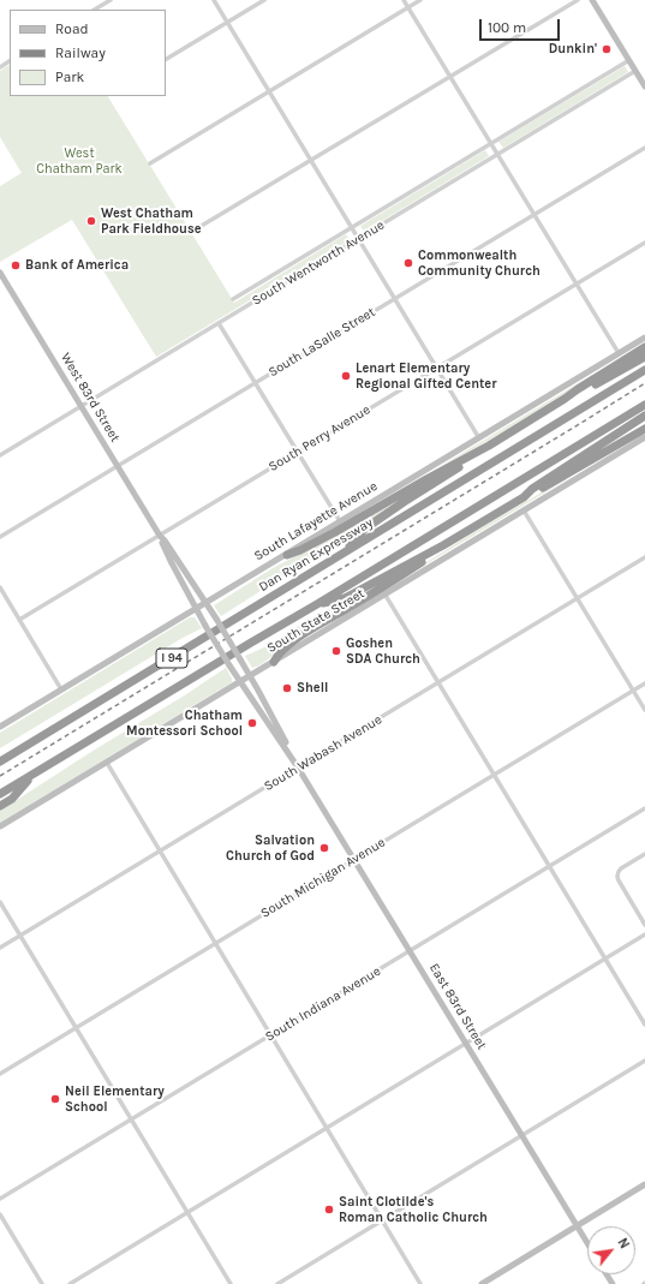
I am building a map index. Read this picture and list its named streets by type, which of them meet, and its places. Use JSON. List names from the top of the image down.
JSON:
{
  "streets": {
    "highway": ["Dan Ryan Expressway", "I 94"],
    "street": [
      "South Wentworth Avenue",
      "South LaSalle Street",
      "West 83rd Street",
      "South Perry Avenue",
      "South Lafayette Avenue",
      "South State Street",
      "South Wabash Avenue",
      "South Michigan Avenue",
      "South Indiana Avenue",
      "East 83rd Street"
    ]
  },
  "crossings": [
    ["South Wentworth Avenue", "West 83rd Street"],
    ["South LaSalle Street", "West 83rd Street"],
    ["West 83rd Street", "South Perry Avenue"],
    ["West 83rd Street", "South Lafayette Avenue"],
    ["West 83rd Street", "South State Street"],
    ["West 83rd Street", "East 83rd Street"],
    ["South State Street", "East 83rd Street"],
    ["South Wabash Avenue", "East 83rd Street"],
    ["South Michigan Avenue", "East 83rd Street"],
    ["South Indiana Avenue", "East 83rd Street"]
  ],
  "parks": ["West Chatham Park"],
  "places": [
    "Dunkin'",
    "West Chatham Park Fieldhouse",
    "Commonwealth Community Church",
    "Bank of America",
    "Lenart Elementary Regional Gifted Center",
    "Goshen SDA Church",
    "Shell",
    "Chatham Montessori School",
    "Salvation Church of God",
    "Neil Elementary School",
    "Saint Clotilde's Roman Catholic Church"
  ],
  "legend": ["Road", "Railway", "Park"],
  "scale_bar": "100 m",
  "north": "top right"
}
